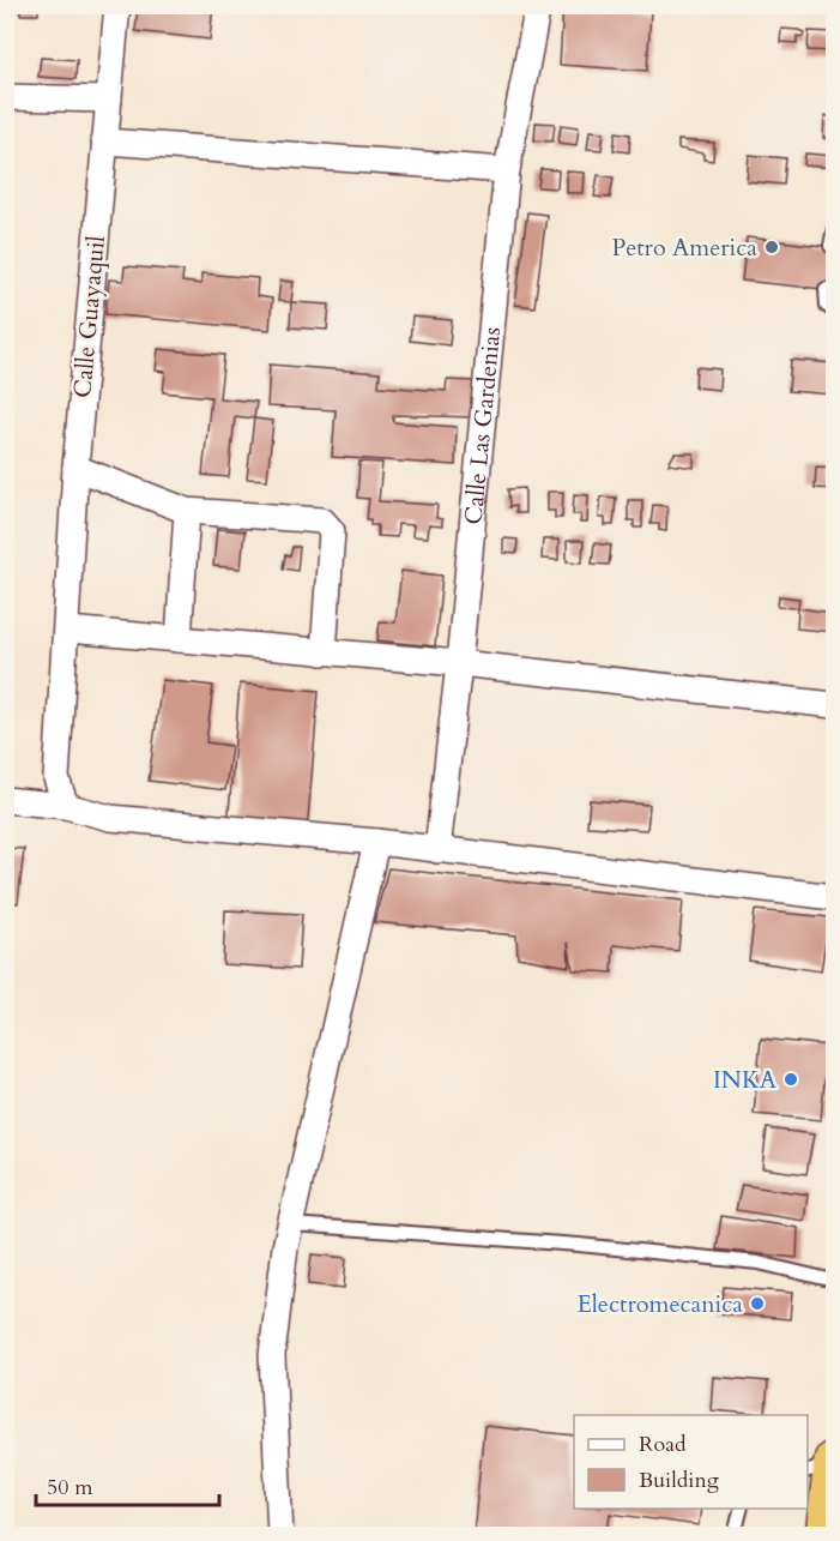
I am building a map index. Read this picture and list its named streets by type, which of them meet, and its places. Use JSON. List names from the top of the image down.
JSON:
{
  "streets": {
    "street": ["Calle Guayaquil", "Calle Las Gardenias"]
  },
  "places": ["Petro America", "INKA", "Electromecanica"],
  "legend": ["Road", "Building"],
  "scale_bar": "50 m"
}
